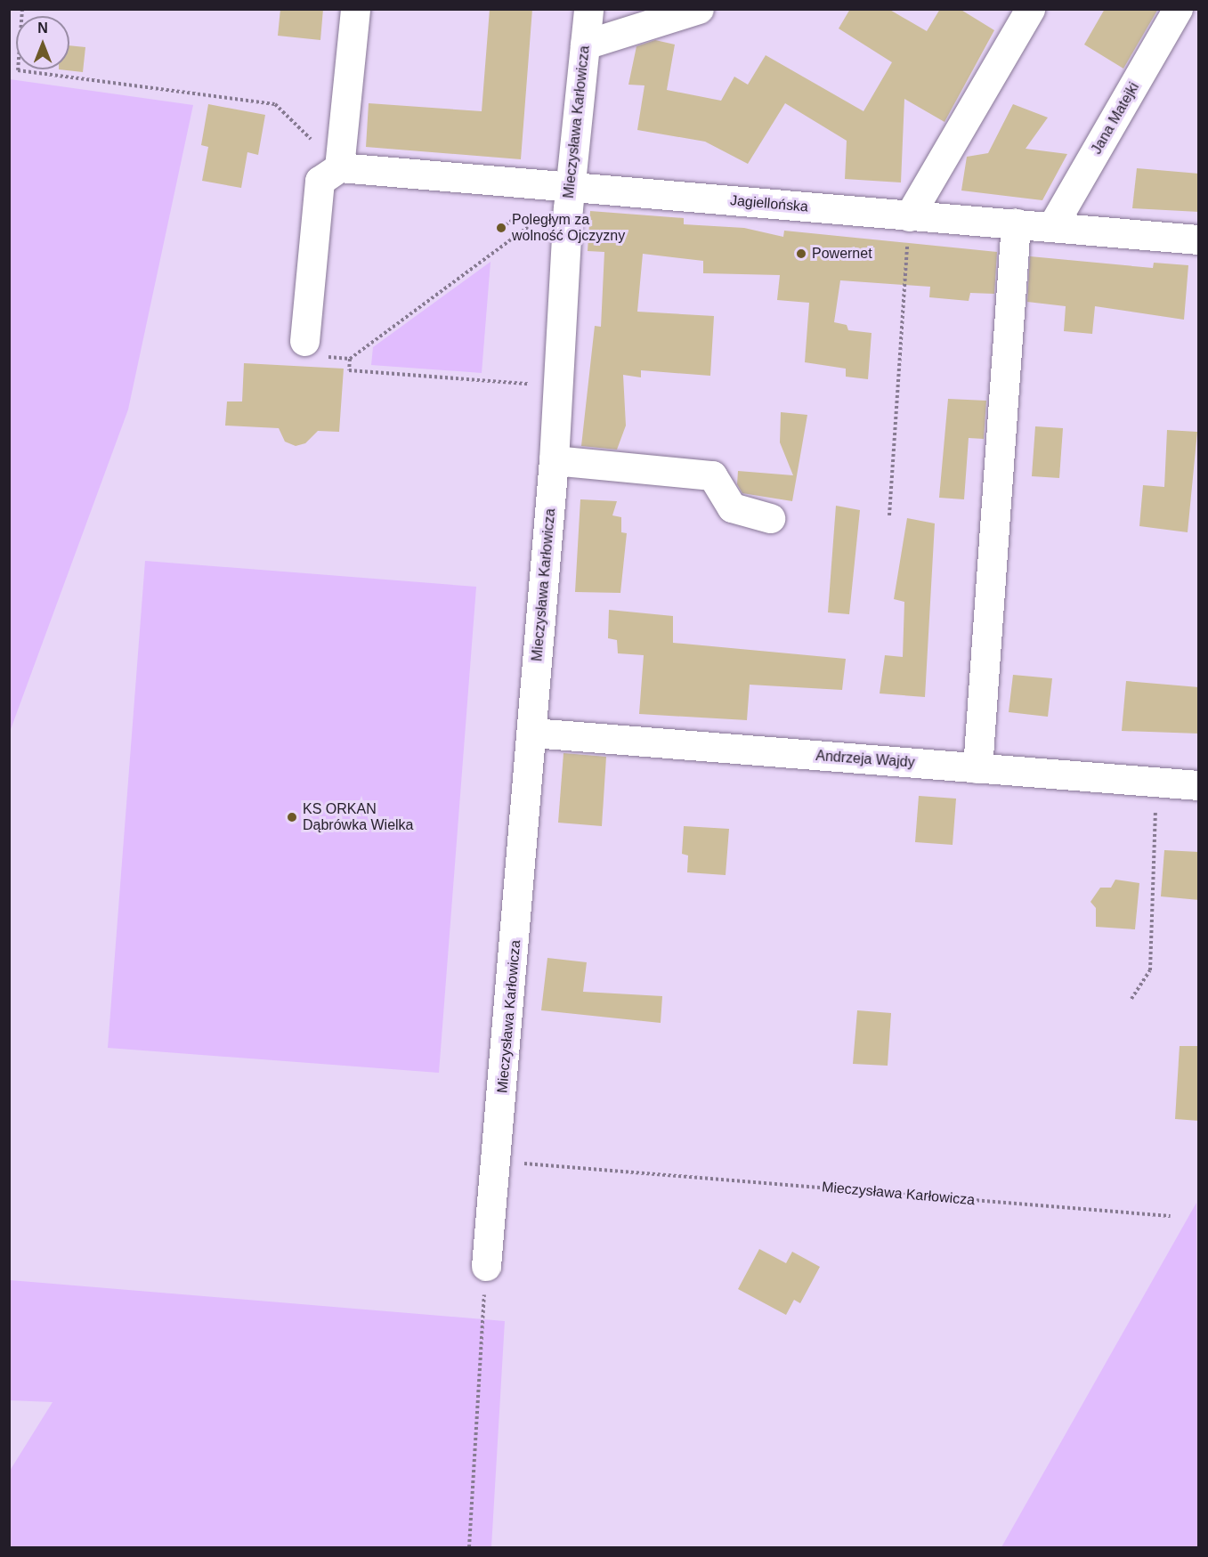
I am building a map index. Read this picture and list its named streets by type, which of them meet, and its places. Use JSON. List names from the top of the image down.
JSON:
{
  "streets": {
    "street": [
      "Jana Matejki",
      "Mieczysława Karłowicza",
      "Jagiellońska",
      "Andrzeja Wajdy"
    ]
  },
  "crossings": [
    ["Jana Matejki", "Jagiellońska"],
    ["Mieczysława Karłowicza", "Jagiellońska"],
    ["Mieczysława Karłowicza", "Andrzeja Wajdy"]
  ],
  "places": ["Poległym za wolność Ojczyzny", "Powernet", "KS ORKAN Dąbrówka Wielka"],
  "north": "top"
}
